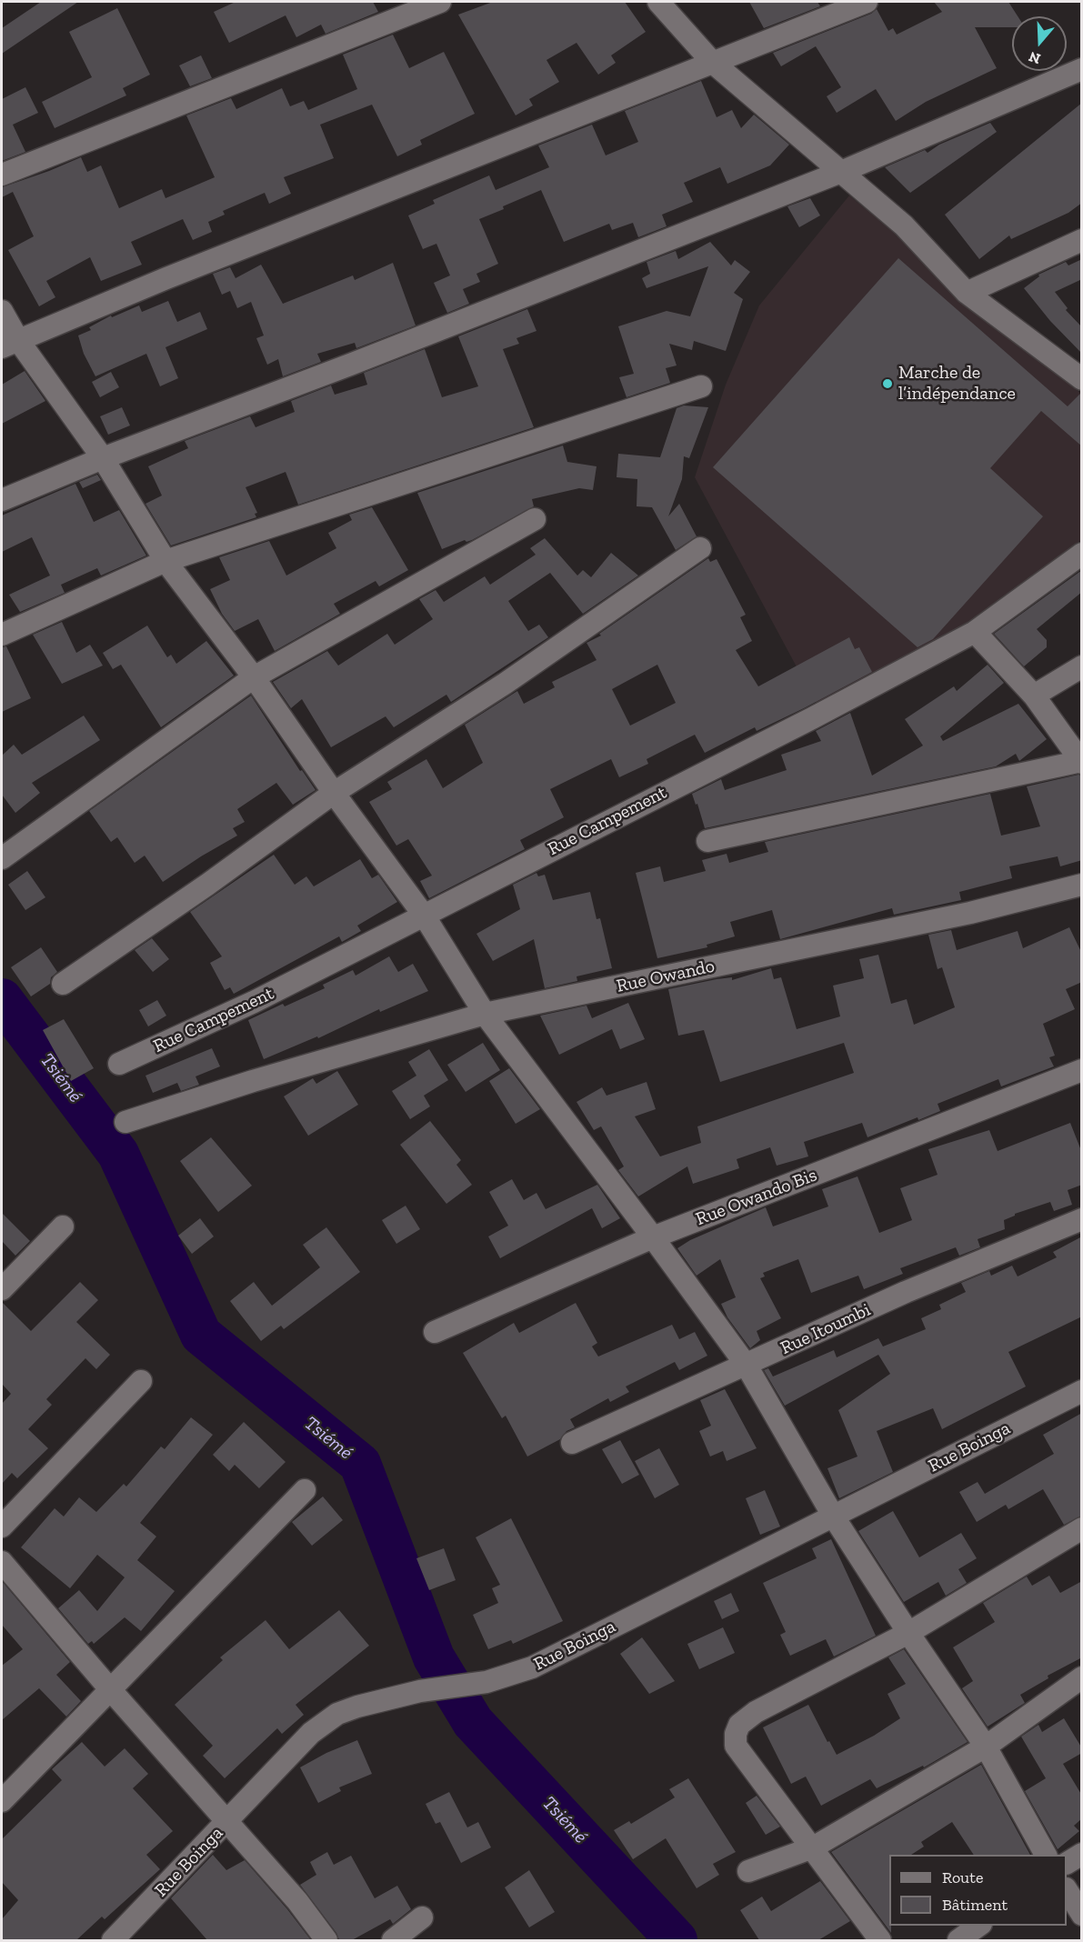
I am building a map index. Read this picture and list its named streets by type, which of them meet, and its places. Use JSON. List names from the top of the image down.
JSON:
{
  "streets": {
    "street": [
      "Rue Campement",
      "Rue Owando",
      "Rue Owando Bis",
      "Rue Itoumbi",
      "Rue Boinga"
    ]
  },
  "water": ["Tsiémé"],
  "places": ["Marche de l’indépendance"],
  "legend": ["Route", "Bâtiment"],
  "north": "bottom"
}
